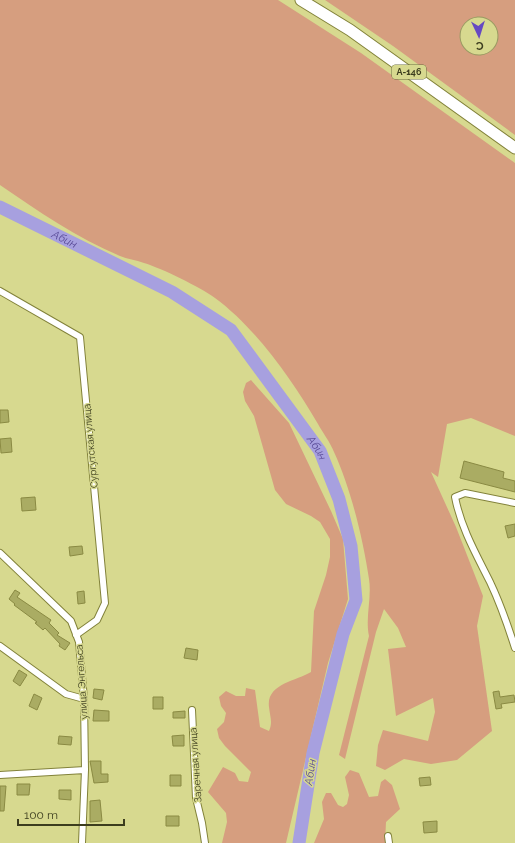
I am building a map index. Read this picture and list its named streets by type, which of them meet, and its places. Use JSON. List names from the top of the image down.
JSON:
{
  "streets": {
    "highway": ["А-146"],
    "street": ["Сургутская улица", "улица Энгельса", "Заречная улица"]
  },
  "crossings": [
    ["Сургутская улица", "улица Энгельса"]
  ],
  "water": ["Абин"],
  "scale_bar": "100 m",
  "north": "bottom"
}
